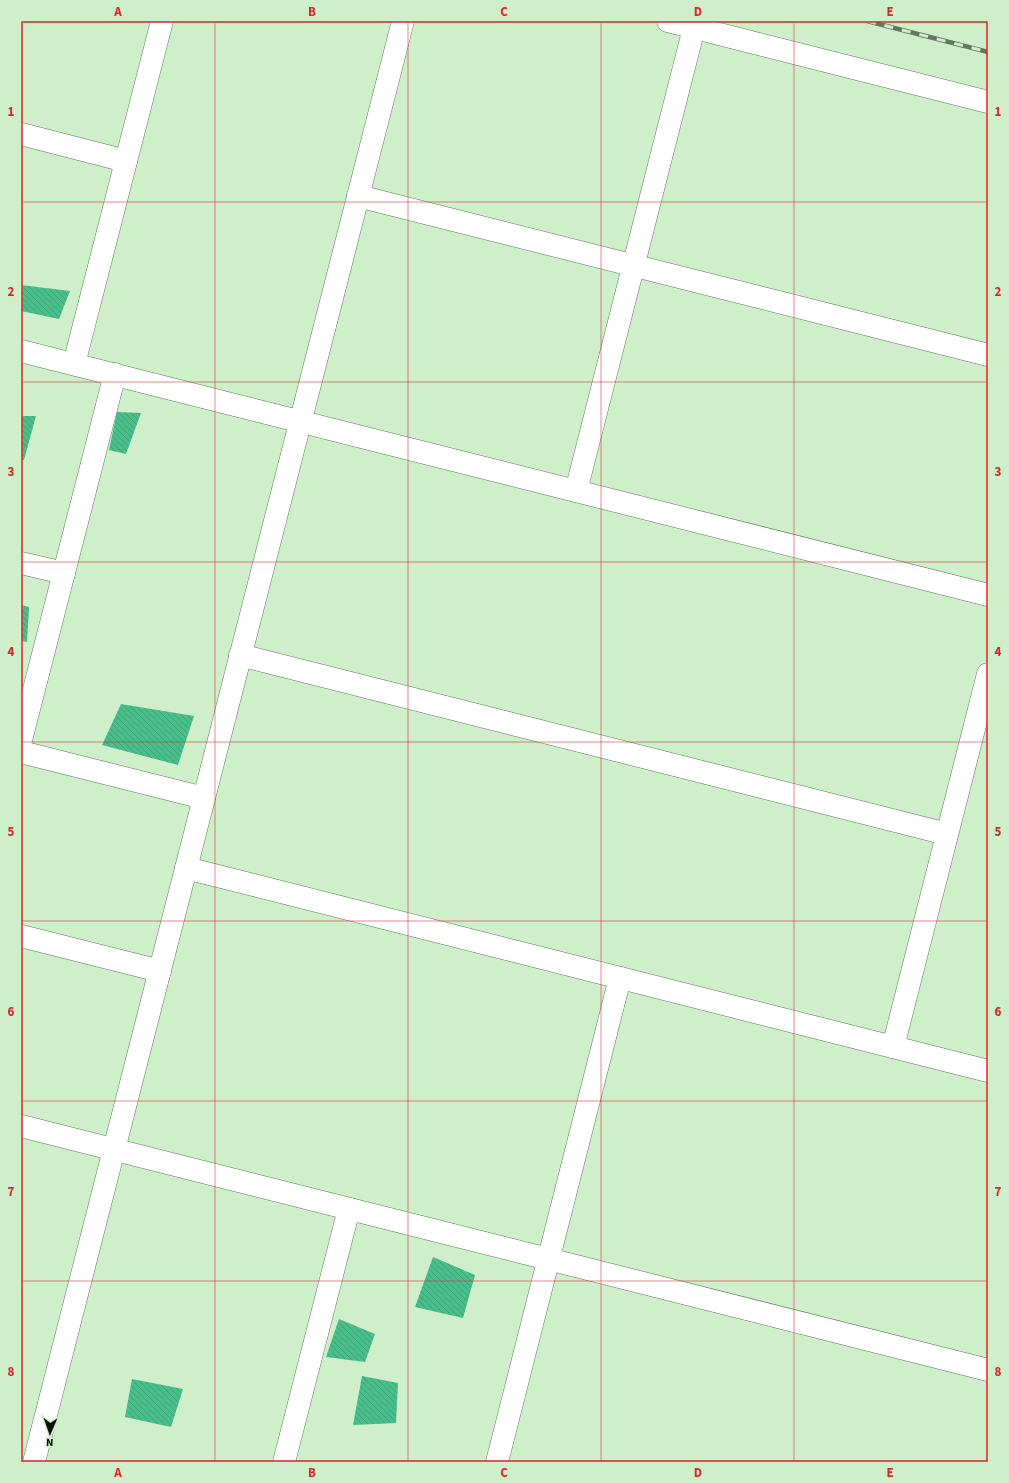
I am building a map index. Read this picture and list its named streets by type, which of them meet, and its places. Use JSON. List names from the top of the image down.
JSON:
{
  "north": "bottom",
  "grid": {
    "columns": [
      "A",
      "B",
      "C",
      "D",
      "E"
    ],
    "rows": [
      "1",
      "2",
      "3",
      "4",
      "5",
      "6",
      "7",
      "8"
    ]
  }
}
